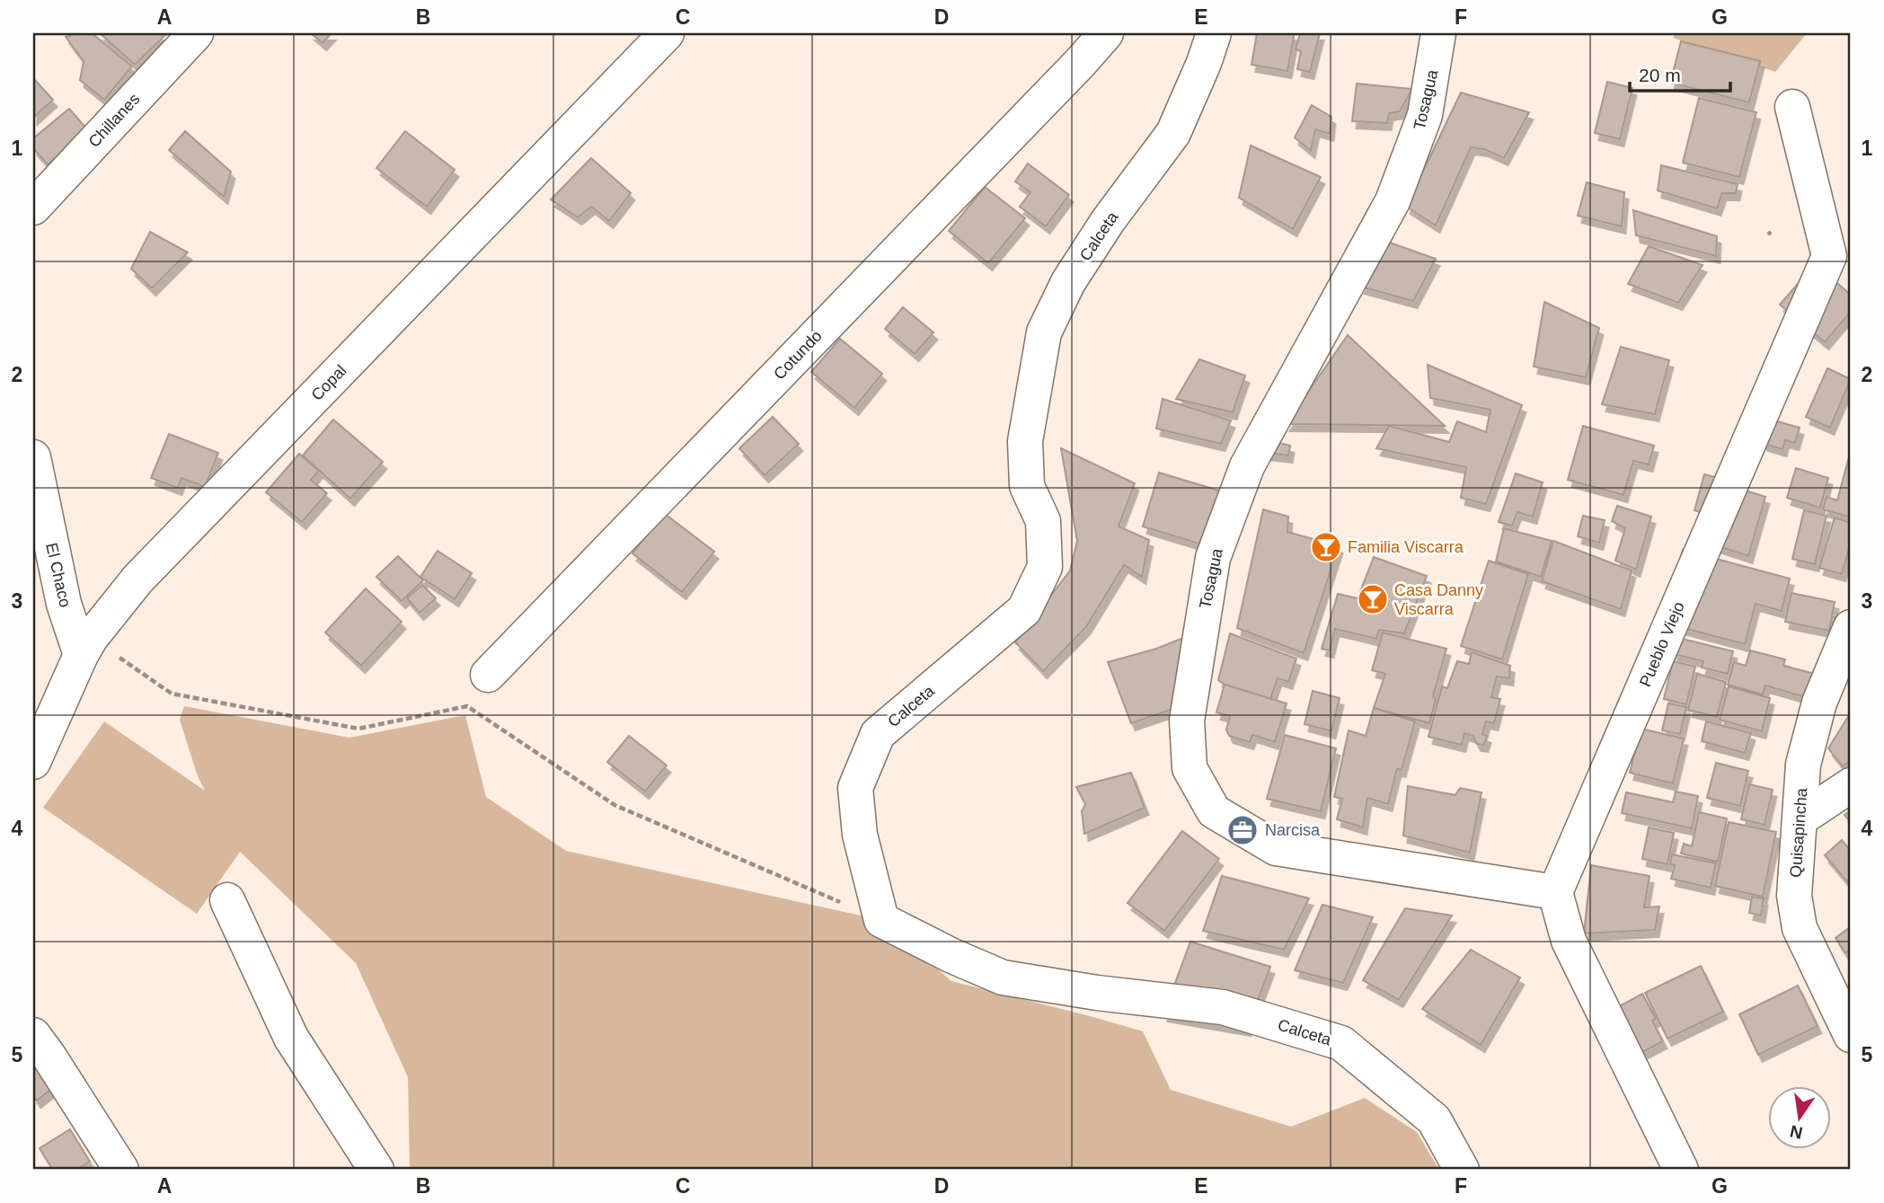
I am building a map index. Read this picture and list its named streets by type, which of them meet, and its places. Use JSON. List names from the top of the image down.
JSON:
{
  "streets": {
    "street": [
      "Tosagua",
      "Chillanes",
      "Calceta",
      "Cotundo",
      "Copal",
      "El Chaco",
      "Pueblo Viejo",
      "Quisapincha"
    ]
  },
  "crossings": [
    ["Tosagua", "Pueblo Viejo"],
    ["Copal", "El Chaco"]
  ],
  "places": {
    "bar": ["Familia Viscarra", "Casa Danny Viscarra"],
    "office": ["Narcisa"]
  },
  "scale_bar": "20 m",
  "north": "bottom",
  "grid": {
    "columns": [
      "A",
      "B",
      "C",
      "D",
      "E",
      "F",
      "G"
    ],
    "rows": [
      "1",
      "2",
      "3",
      "4",
      "5"
    ]
  }
}
